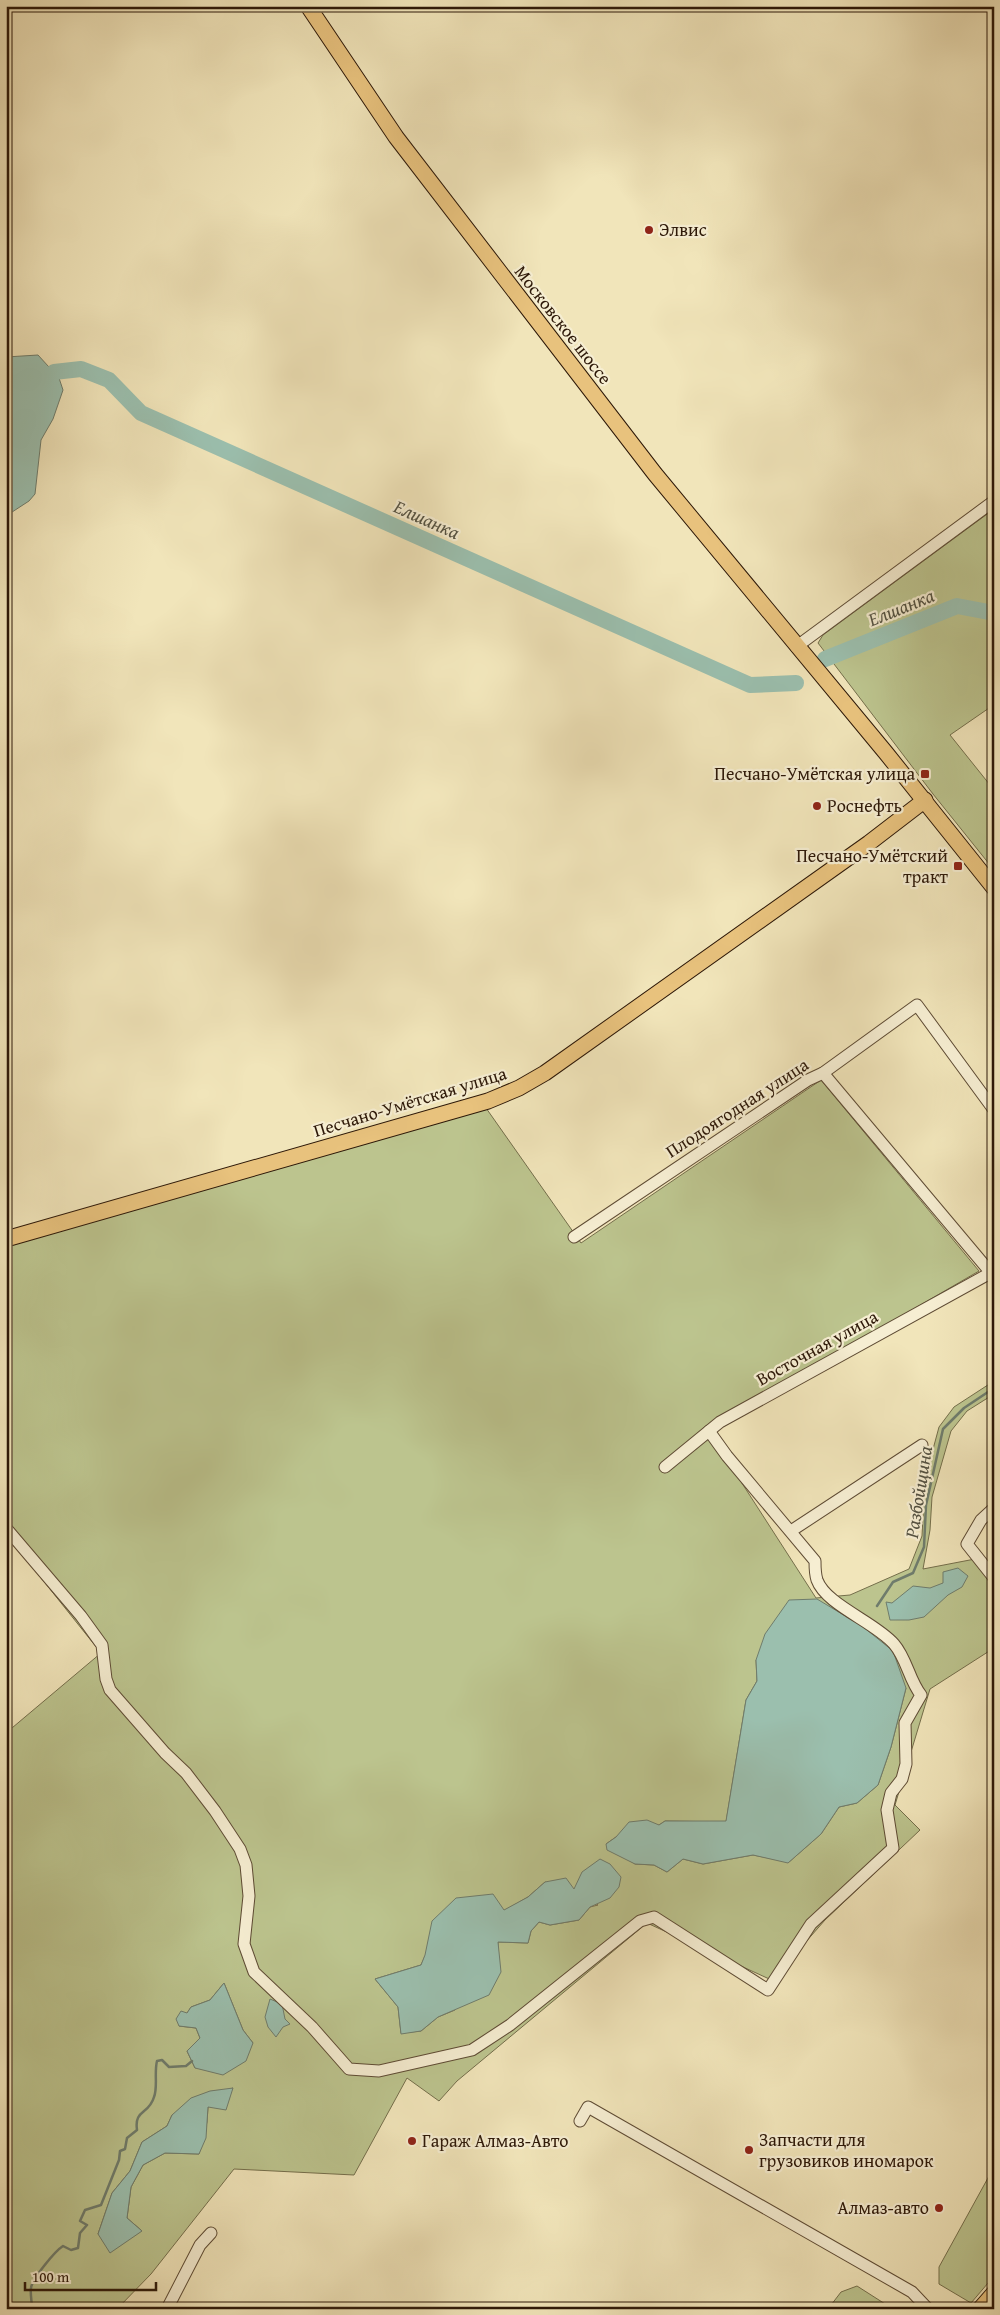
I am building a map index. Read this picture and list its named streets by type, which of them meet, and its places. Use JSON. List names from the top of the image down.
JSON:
{
  "streets": {
    "main road": ["Московское шоссе", "Песчано-Умётская улица"],
    "street": ["Плодоягодная улица", "Восточная улица"]
  },
  "crossings": [
    ["Московское шоссе", "Песчано-Умётская улица"]
  ],
  "water": ["Елшанка", "Разбойщина"],
  "places": {
    "other": [
      "Элвис",
      "Роснефть",
      "Гараж Алмаз-Авто",
      "Запчасти для грузовиков иномарок",
      "Алмаз-авто"
    ],
    "transit": ["Песчано-Умётская улица", "Песчано-Умётский тракт"]
  },
  "scale_bar": "100 m"
}
